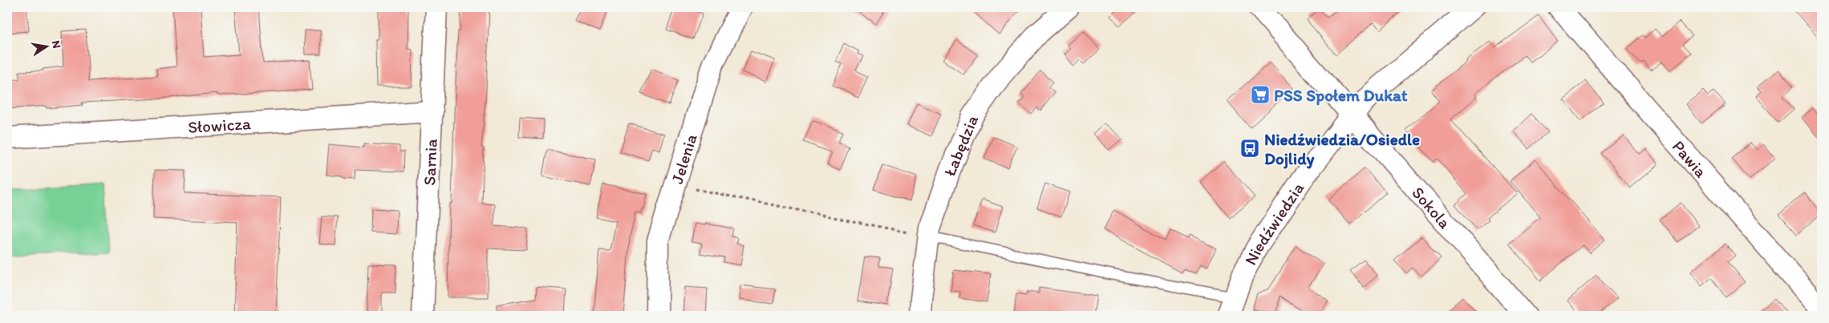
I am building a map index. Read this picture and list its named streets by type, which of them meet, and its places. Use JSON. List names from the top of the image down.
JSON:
{
  "streets": {
    "street": [
      "Słowicza",
      "Łabędzia",
      "Jelenia",
      "Pawia",
      "Sarnia",
      "Sokola",
      "Niedźwiedzia"
    ]
  },
  "crossings": [
    ["Słowicza", "Sarnia"],
    ["Sokola", "Niedźwiedzia"]
  ],
  "places": {
    "supermarket": ["PSS Społem Dukat"],
    "bus stop": ["Niedźwiedzia/Osiedle Dojlidy"]
  },
  "north": "right"
}
